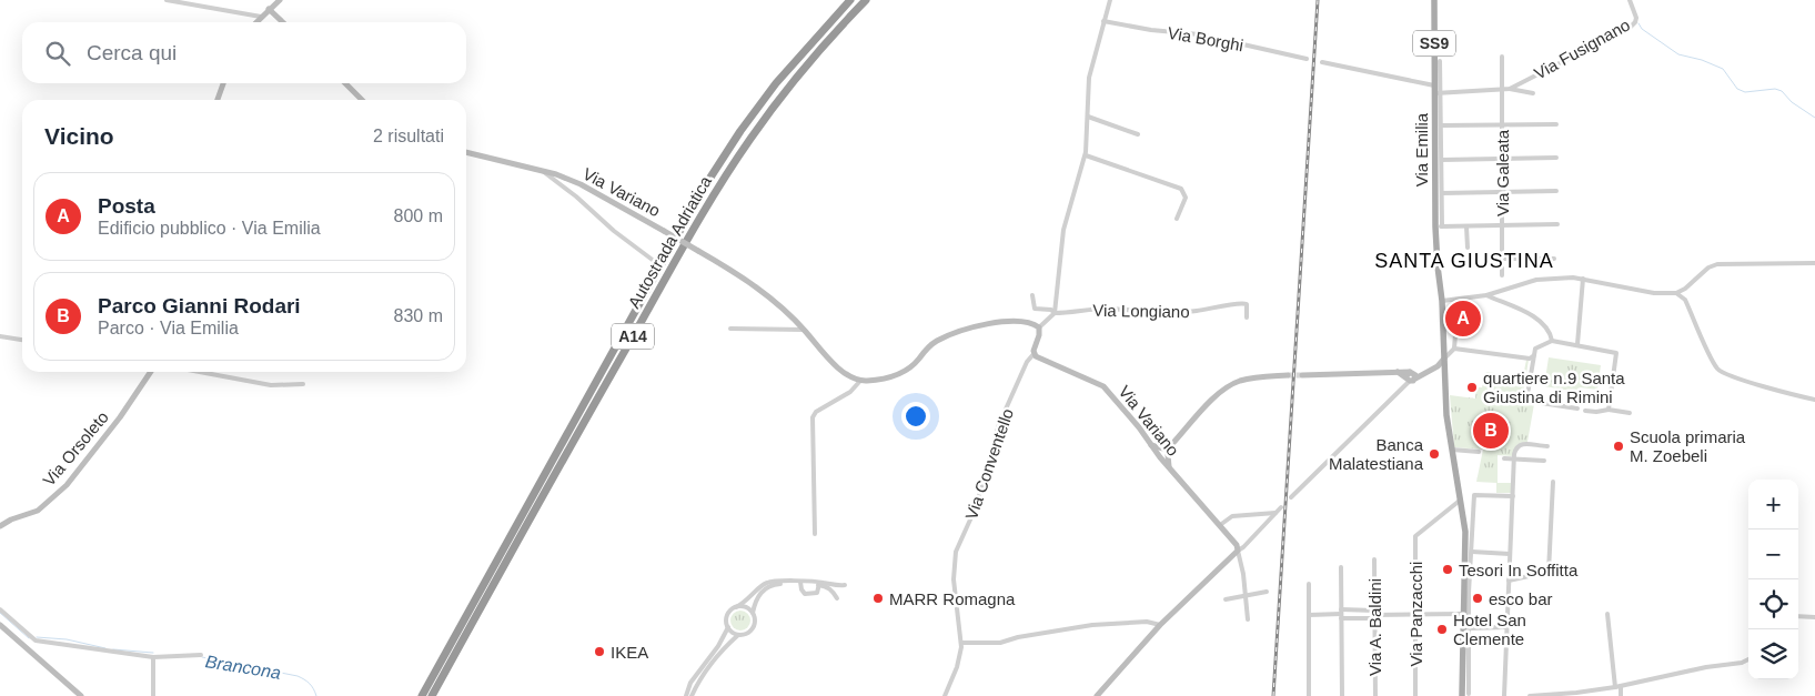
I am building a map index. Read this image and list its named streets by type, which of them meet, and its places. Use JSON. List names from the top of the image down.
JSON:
{
  "streets": {
    "highway": ["Autostrada Adriatica", "A14"],
    "main road": ["SS9", "Via Emilia"],
    "street": [
      "Via Borghi",
      "Via Fusignano",
      "Via Galeata",
      "Via Variano",
      "Via Longiano",
      "Via Orsoleto",
      "Via Conventello",
      "Via Panzacchi",
      "Via A. Baldini"
    ]
  },
  "crossings": [
    ["Via Fusignano", "Via Emilia"],
    ["Via Fusignano", "Via Galeata"],
    ["Via Emilia", "Via Panzacchi"],
    ["Via Variano", "Via Conventello"]
  ],
  "districts": ["SANTA GIUSTINA"],
  "water": ["Brancona"],
  "places": [
    "quartiere n.9 Santa Giustina di Rimini",
    "Scuola primaria M. Zoebeli",
    "Banca Malatestiana",
    "Tesori In Soffitta",
    "MARR Romagna",
    "esco bar",
    "Hotel San Clemente",
    "IKEA"
  ],
  "page": {
    "search": "Cerca qui",
    "heading": ["Vicino", "2 risultati"],
    "list": [
      {
        "mark": "A",
        "name": "Posta",
        "note": "Edificio pubblico · Via Emilia",
        "value": "800 m"
      },
      {
        "mark": "B",
        "name": "Parco Gianni Rodari",
        "note": "Parco · Via Emilia",
        "value": "830 m"
      }
    ],
    "pins": ["A", "B"],
    "map_buttons": ["+", "−"]
  }
}
